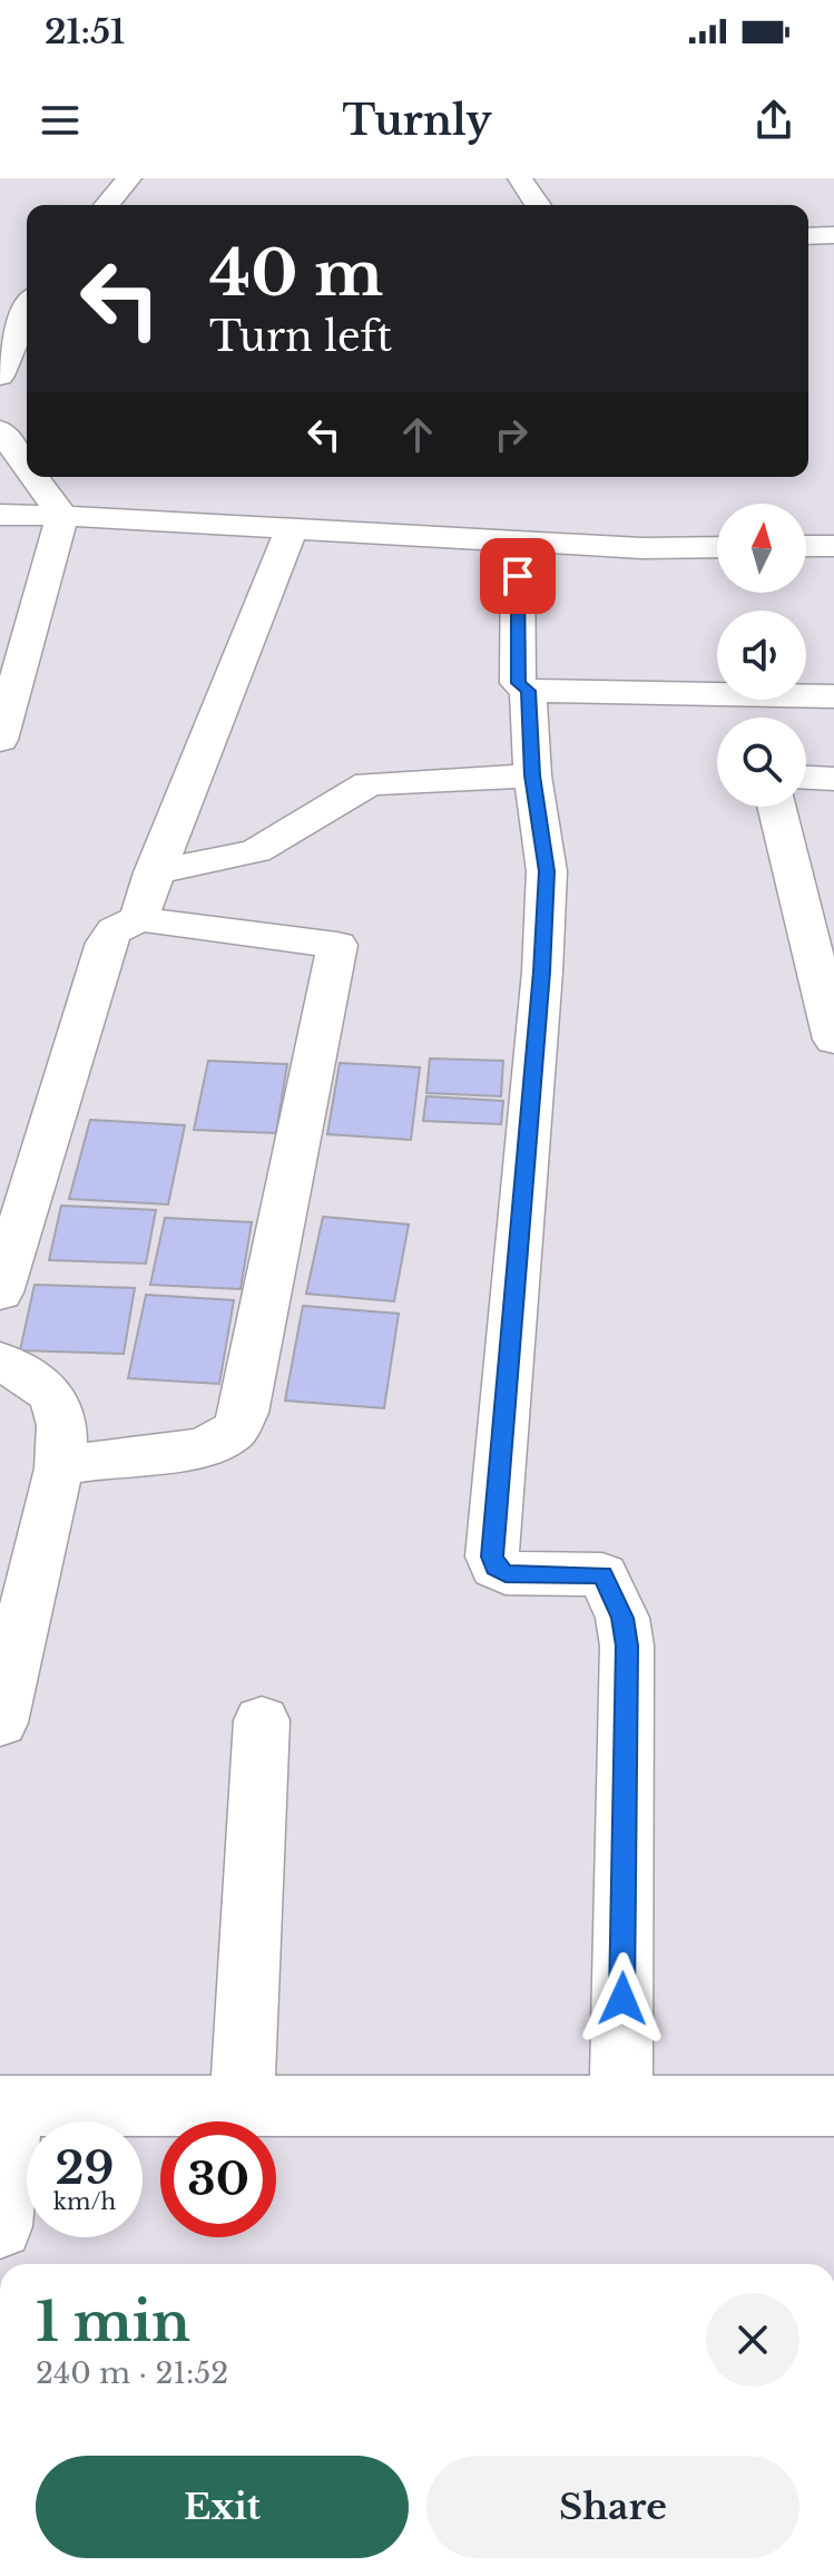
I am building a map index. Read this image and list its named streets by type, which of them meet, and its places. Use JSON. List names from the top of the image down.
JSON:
{
  "north": "top",
  "page": {
    "status": "21:51",
    "header": "Turnly",
    "turn": ["40 m", "Turn left"],
    "speed": "29 km/h",
    "limit": "30",
    "heading": ["1 min", "240 m · 21:52"],
    "buttons": ["Exit", "Share"]
  }
}
